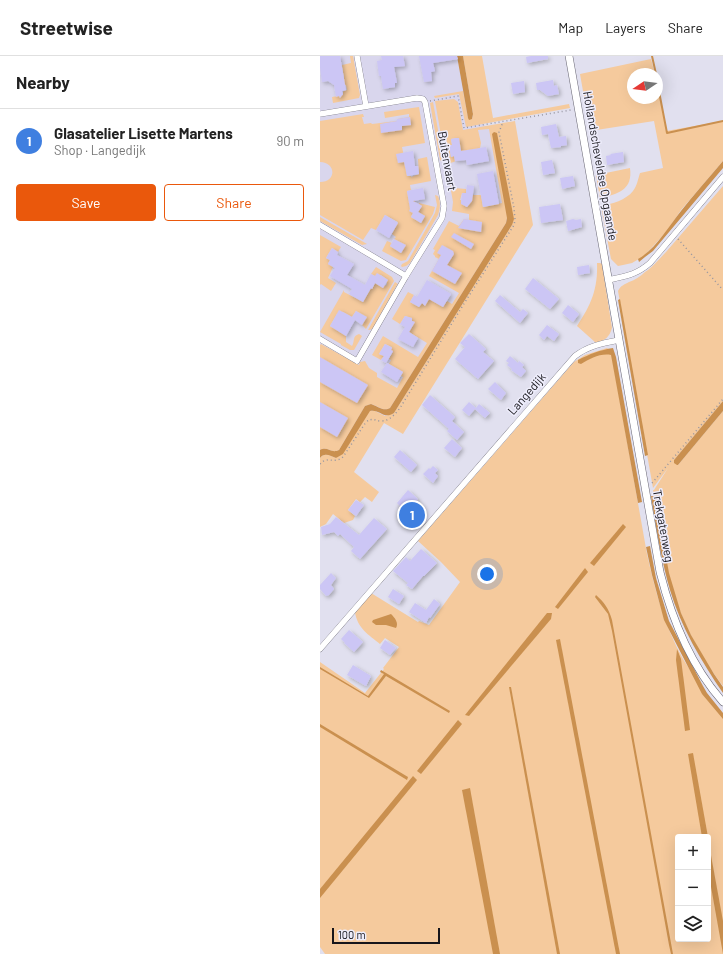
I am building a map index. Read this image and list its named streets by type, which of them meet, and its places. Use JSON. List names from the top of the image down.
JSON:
{
  "streets": {
    "street": [
      "Buitenvaart",
      "Hollandscheveldse Opgaande",
      "Langedijk",
      "Trekgatenweg"
    ]
  },
  "crossings": [
    ["Langedijk", "Trekgatenweg"]
  ],
  "scale_bar": "100 m",
  "north": "left",
  "page": {
    "header": "Streetwise",
    "nav": ["Map", "Layers", "Share"],
    "heading": "Nearby",
    "list": [
      {
        "mark": "1",
        "name": "Glasatelier Lisette Martens",
        "note": "Shop · Langedijk",
        "value": "90 m"
      }
    ],
    "buttons": ["Save", "Share"],
    "pins": "1",
    "map_buttons": ["+", "−"],
    "scale": "100 m"
  }
}
